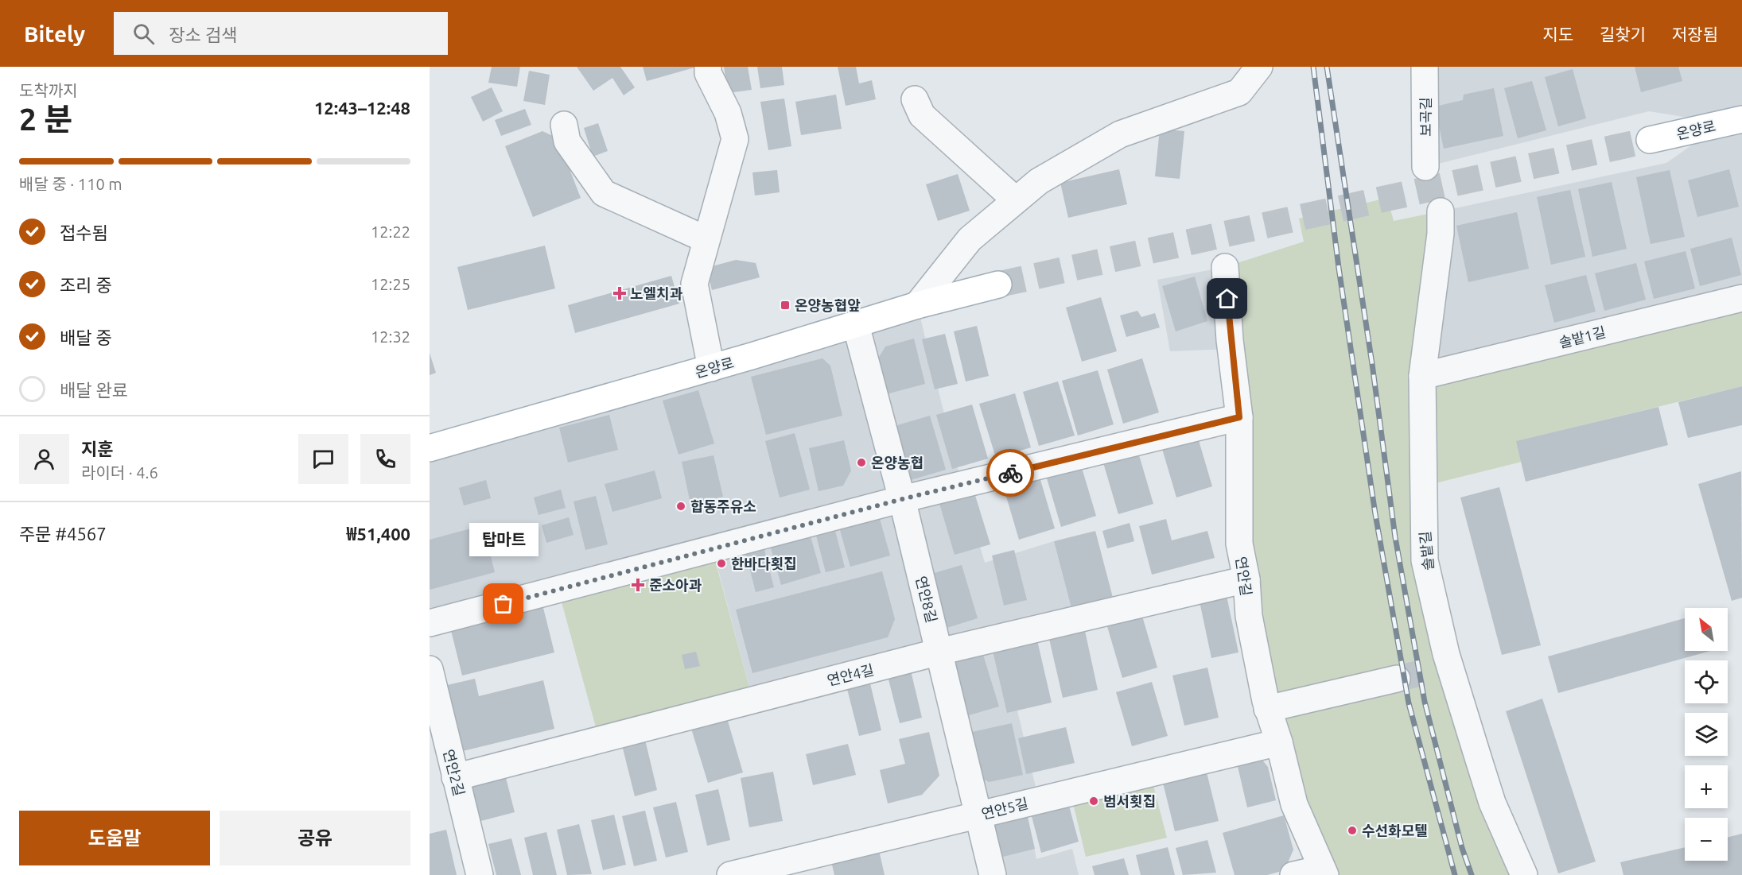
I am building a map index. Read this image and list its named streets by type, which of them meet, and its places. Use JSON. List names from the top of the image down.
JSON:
{
  "streets": {
    "main road": ["온양로"],
    "street": [
      "보곡길",
      "솔밭1길",
      "솔밭길",
      "연안길",
      "연안8길",
      "연안4길",
      "연안2길",
      "연안5길"
    ]
  },
  "crossings": [
    ["온양로", "연안8길"],
    ["솔밭1길", "솔밭길"],
    ["연안길", "연안4길"],
    ["연안길", "연안5길"],
    ["연안8길", "연안4길"],
    ["연안8길", "연안5길"],
    ["연안4길", "연안2길"]
  ],
  "places": {
    "health": ["노엘치과", "준소아과"],
    "transit": ["온양농협앞"],
    "other": [
      "온양농협",
      "합동주유소",
      "한바다횟집",
      "탑마트",
      "범서횟집",
      "수선화모텔"
    ]
  },
  "north": "top left",
  "page": {
    "header": "Bitely",
    "search": "장소 검색",
    "nav": ["지도", "길찾기", "저장됨"],
    "heading": ["2 분", "도착까지", "12:43–12:48"],
    "panel": [
      "지훈",
      "라이더 · 4.6",
      "주문 #4567",
      "₩51,400"
    ],
    "bar": "배달 중 · 110 m",
    "list": [
      ["접수됨", "12:22"],
      ["조리 중", "12:25"],
      ["배달 중", "12:32"],
      "배달 완료"
    ],
    "bubble": "탑마트",
    "map_buttons": ["+", "−"],
    "buttons": ["도움말", "공유"]
  }
}
